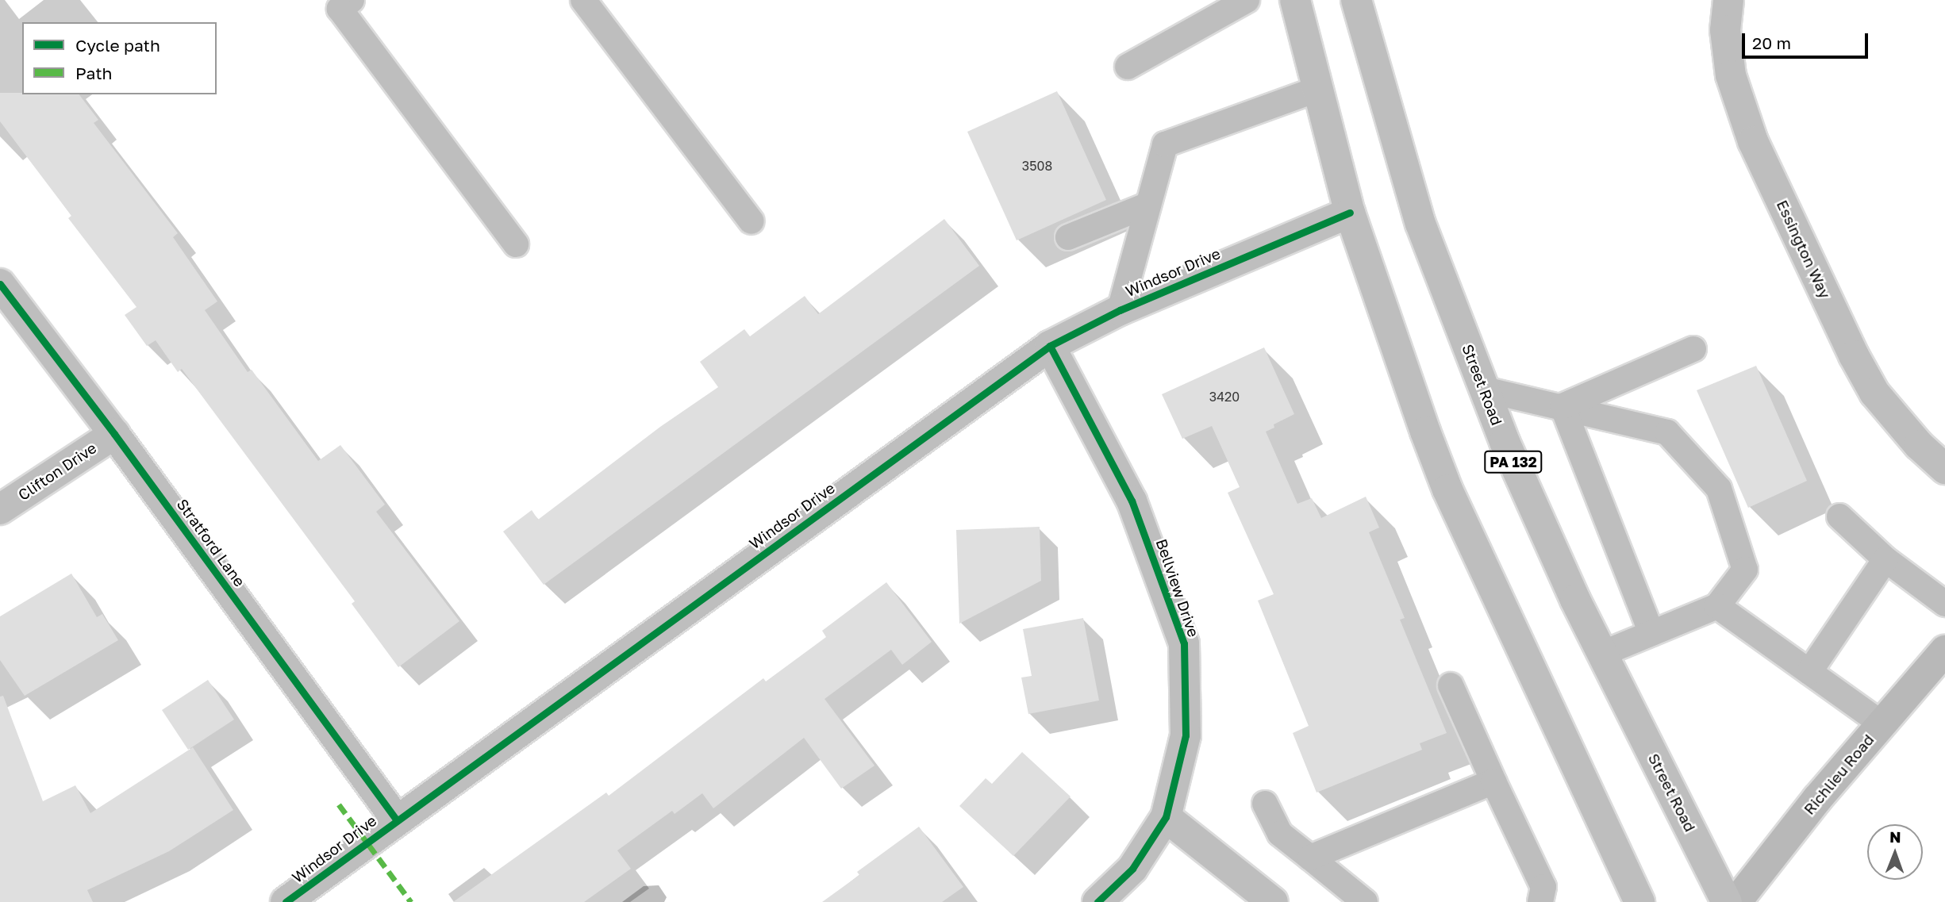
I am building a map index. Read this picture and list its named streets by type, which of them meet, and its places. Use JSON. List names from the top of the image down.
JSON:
{
  "streets": {
    "main road": ["Richlieu Road"],
    "street": [
      "Essington Way",
      "Windsor Drive",
      "Street Road",
      "PA 132",
      "Clifton Drive",
      "Stratford Lane",
      "Bellview Drive"
    ]
  },
  "crossings": [
    ["Windsor Drive", "Stratford Lane"],
    ["Windsor Drive", "Bellview Drive"],
    ["Clifton Drive", "Stratford Lane"]
  ],
  "house_numbers": ["3508", "3420"],
  "legend": ["Cycle path", "Path"],
  "scale_bar": "20 m",
  "north": "top"
}
